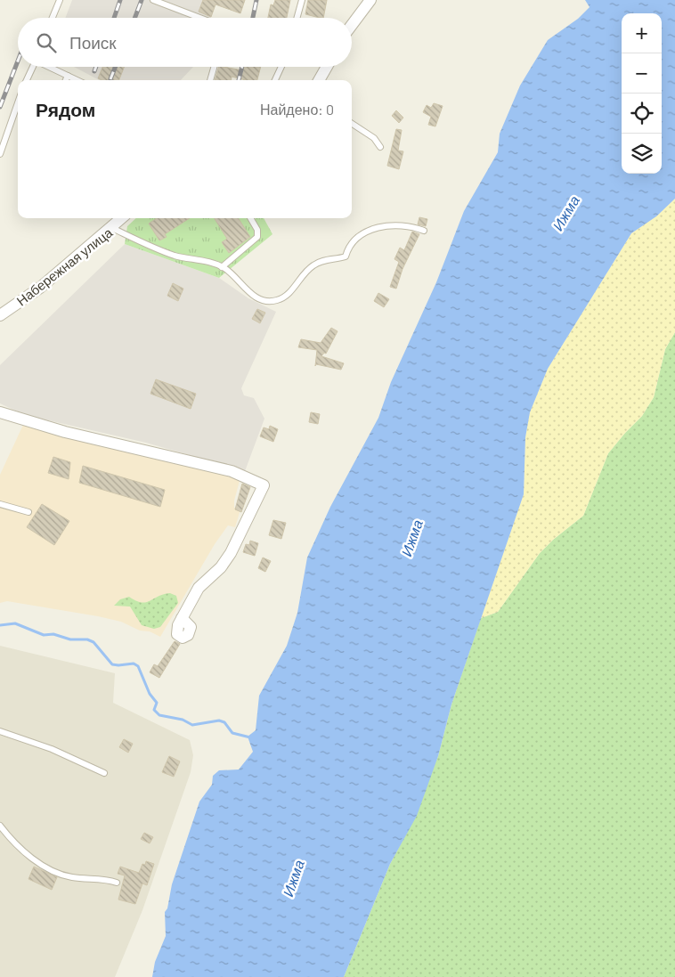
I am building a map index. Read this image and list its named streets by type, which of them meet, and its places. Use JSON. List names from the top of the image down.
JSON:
{
  "streets": {
    "street": ["Набережная улица"]
  },
  "water": ["Ижма"],
  "page": {
    "map_buttons": ["+", "−"],
    "search": "Поиск",
    "heading": ["Рядом", "Найдено: 0"]
  }
}
